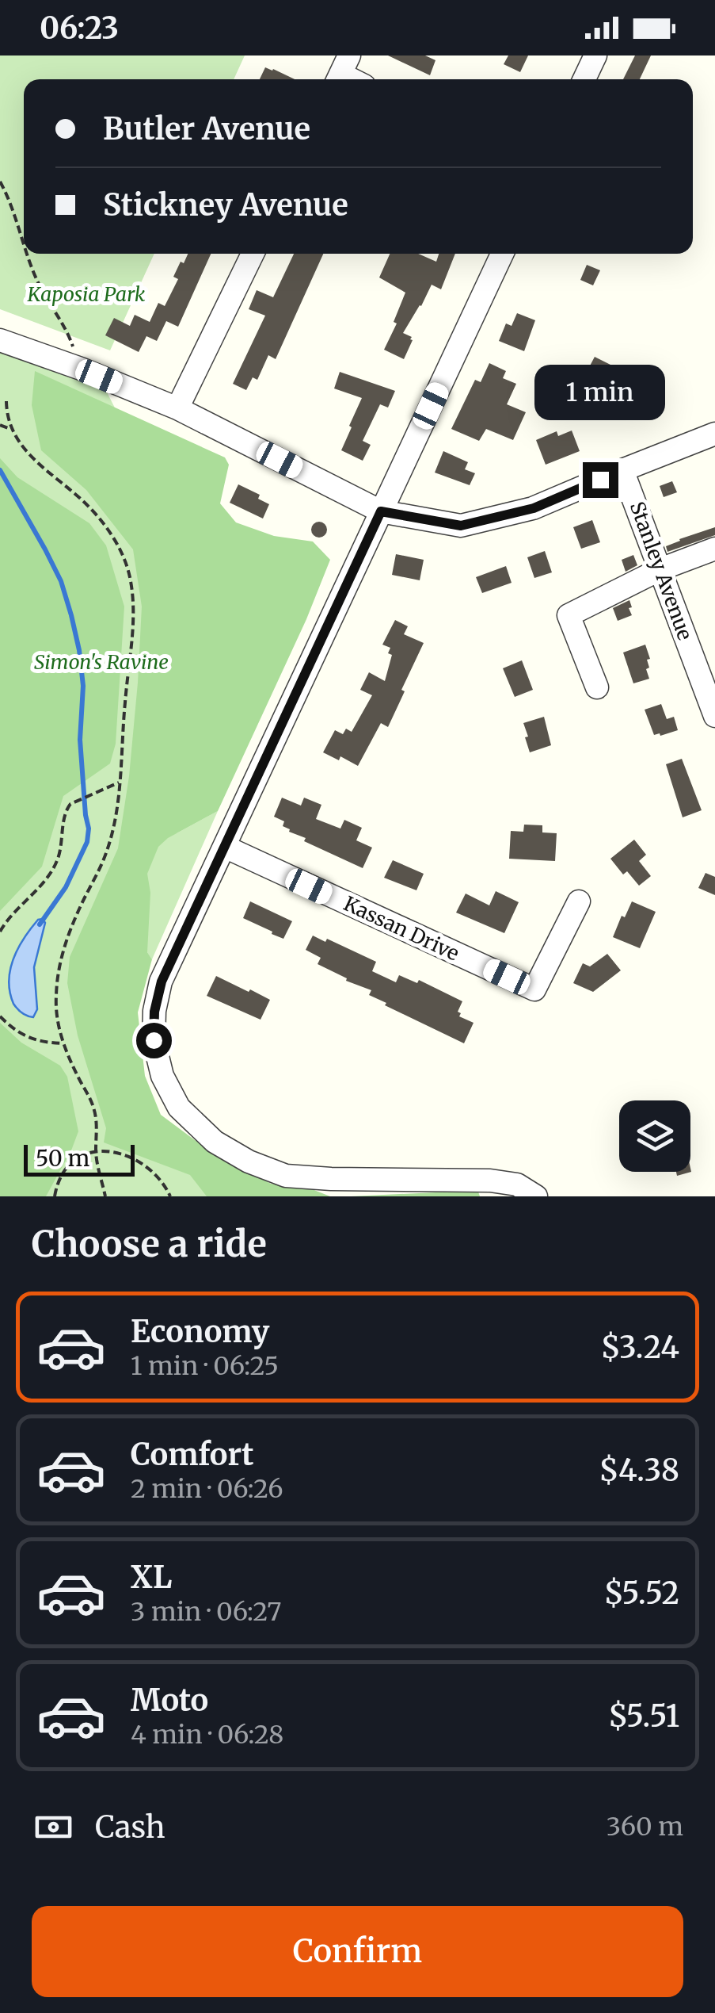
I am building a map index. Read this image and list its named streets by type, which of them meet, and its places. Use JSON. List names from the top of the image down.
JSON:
{
  "streets": {
    "street": ["Stanley Avenue", "Kassan Drive"]
  },
  "parks": ["Kaposia Park", "Simon's Ravine"],
  "scale_bar": "50 m",
  "page": {
    "status": "06:23",
    "banner": ["Butler Avenue", "Stickney Avenue"],
    "bubble": "1 min",
    "scale": "50 m",
    "heading": "Choose a ride",
    "list": [
      {
        "name": "Economy",
        "note": "1 min · 06:25",
        "value": "$3.24"
      },
      {
        "name": "Comfort",
        "note": "2 min · 06:26",
        "value": "$4.38"
      },
      {
        "name": "XL",
        "note": "3 min · 06:27",
        "value": "$5.52"
      },
      {
        "name": "Moto",
        "note": "4 min · 06:28",
        "value": "$5.51"
      }
    ],
    "pay": ["Cash", "360 m"],
    "buttons": "Confirm"
  }
}
